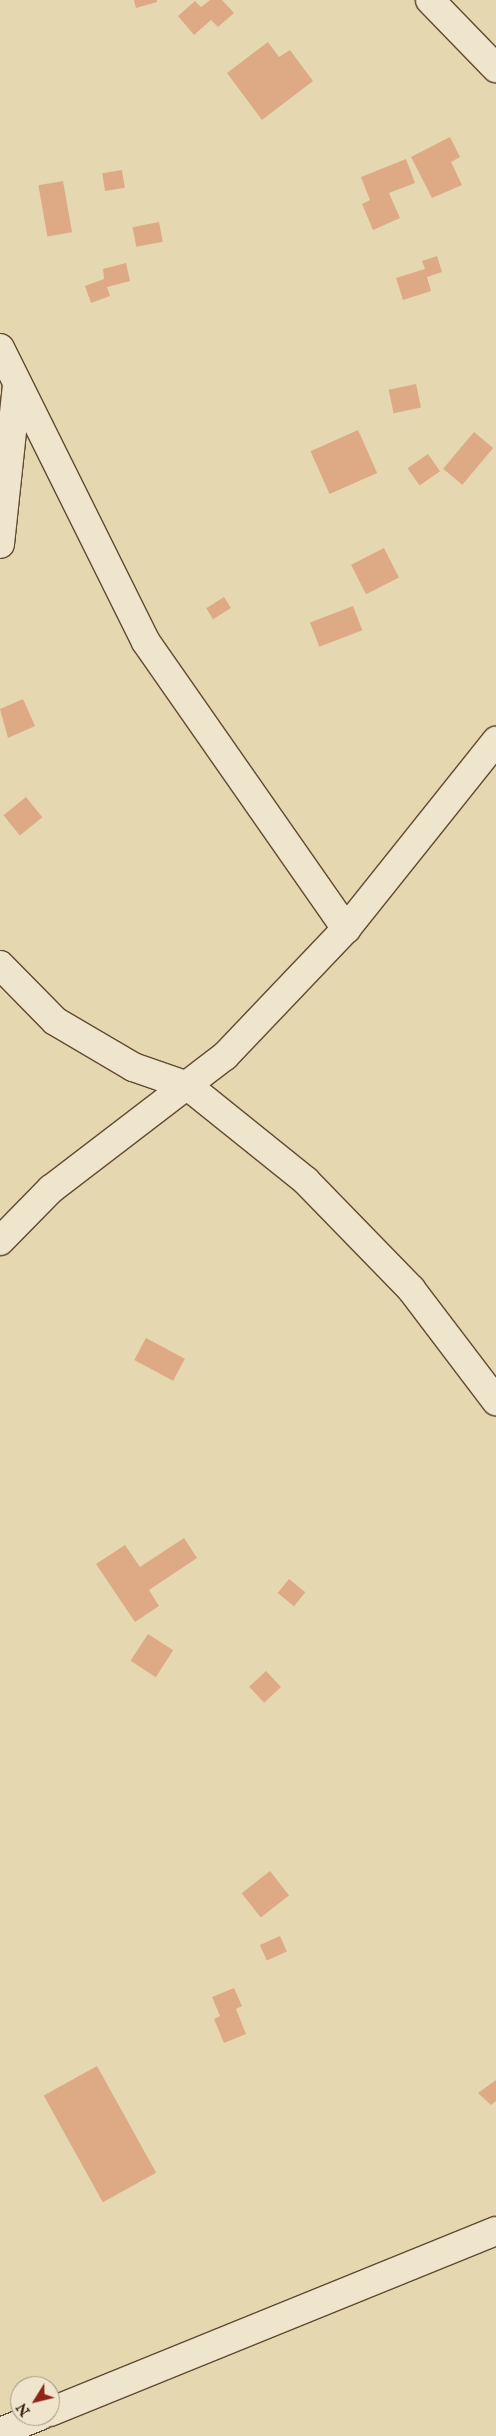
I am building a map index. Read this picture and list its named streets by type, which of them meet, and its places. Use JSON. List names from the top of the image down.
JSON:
{
  "north": "bottom left"
}
